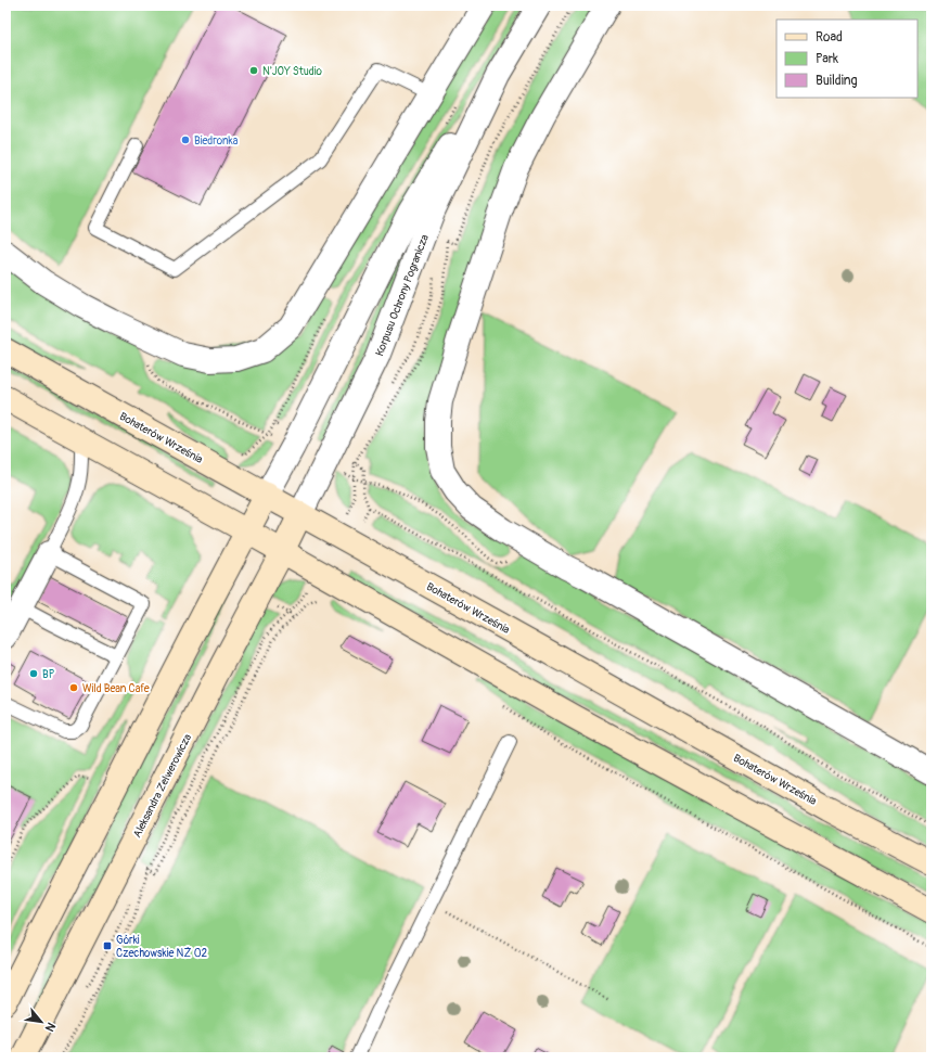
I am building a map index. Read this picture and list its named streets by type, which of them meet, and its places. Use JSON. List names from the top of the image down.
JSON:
{
  "streets": {
    "main road": ["Bohaterów Września", "Aleksandra Zelwerowicza"],
    "street": ["Korpusu Ochrony Pogranicza"]
  },
  "crossings": [
    ["Korpusu Ochrony Pogranicza", "Bohaterów Września"],
    ["Korpusu Ochrony Pogranicza", "Aleksandra Zelwerowicza"],
    ["Bohaterów Września", "Aleksandra Zelwerowicza"]
  ],
  "places": {
    "other": [
      "N'JOY Studio",
      "Biedronka",
      "BP",
      "Wild Bean Cafe"
    ],
    "transit": ["Górki Czechowskie NŻ 02"]
  },
  "legend": ["Road", "Park", "Building"],
  "north": "bottom right"
}
